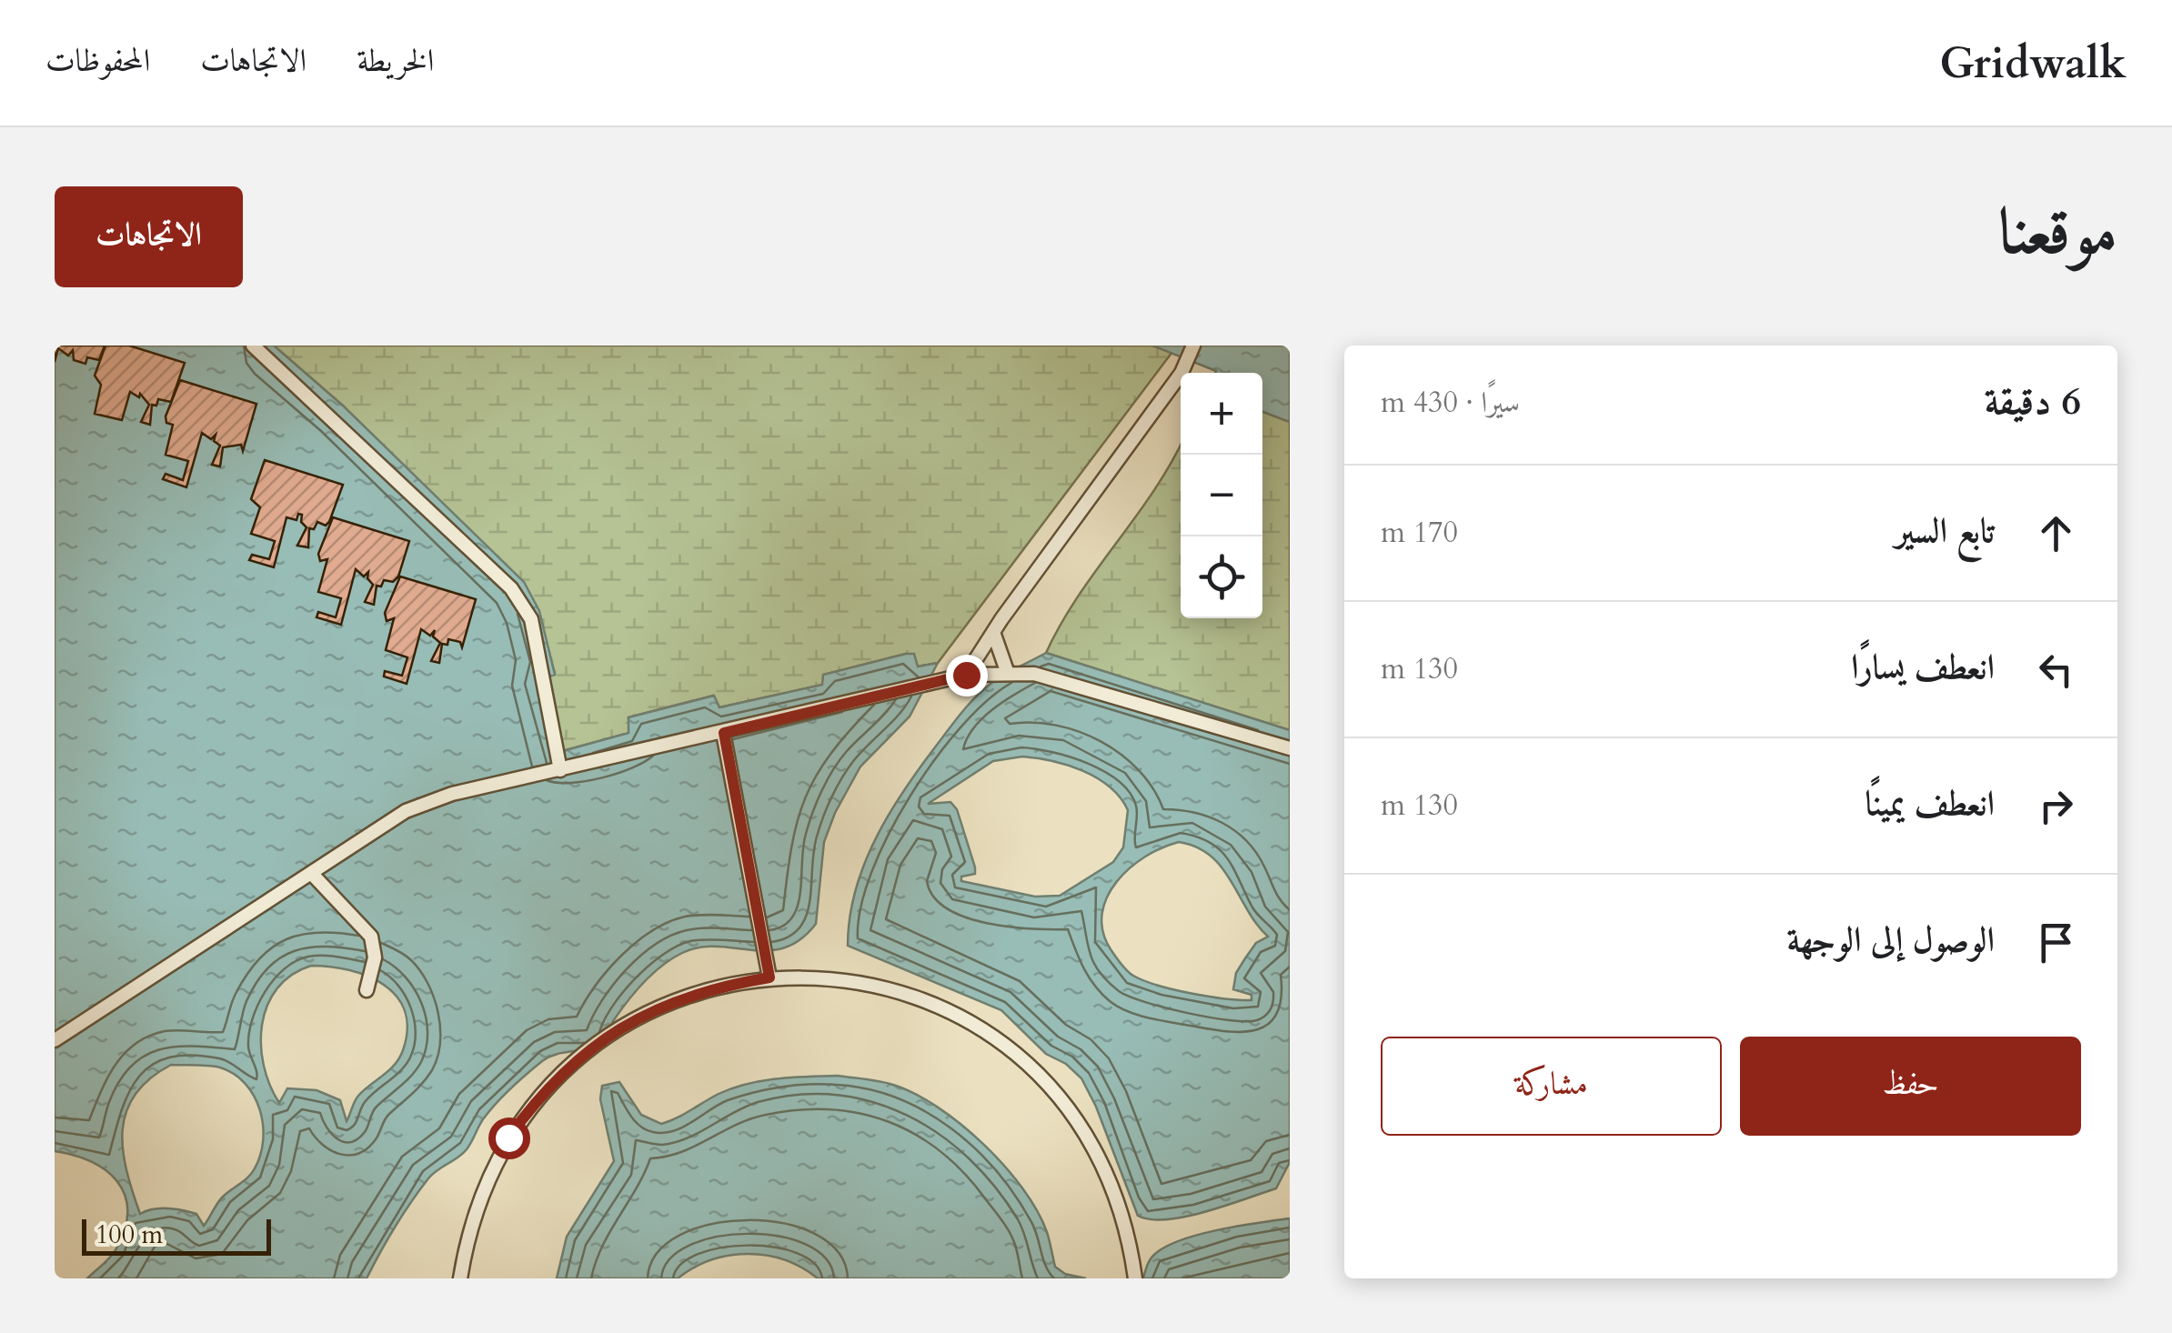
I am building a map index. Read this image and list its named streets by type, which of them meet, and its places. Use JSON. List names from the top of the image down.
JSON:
{
  "scale_bar": "100 m",
  "page": {
    "header": "Gridwalk",
    "nav": ["الخريطة", "الاتجاهات", "المحفوظات"],
    "title": "موقعنا",
    "buttons": [
      "الاتجاهات",
      ["حفظ", "مشاركة"]
    ],
    "heading": ["6 دقيقة", "سيرًا · 430 m"],
    "map_buttons": ["+", "−"],
    "list": [
      ["تابع السير", "170 m"],
      ["انعطف يسارًا", "130 m"],
      ["انعطف يمينًا", "130 m"],
      "الوصول إلى الوجهة"
    ],
    "scale": "100 m"
  }
}
